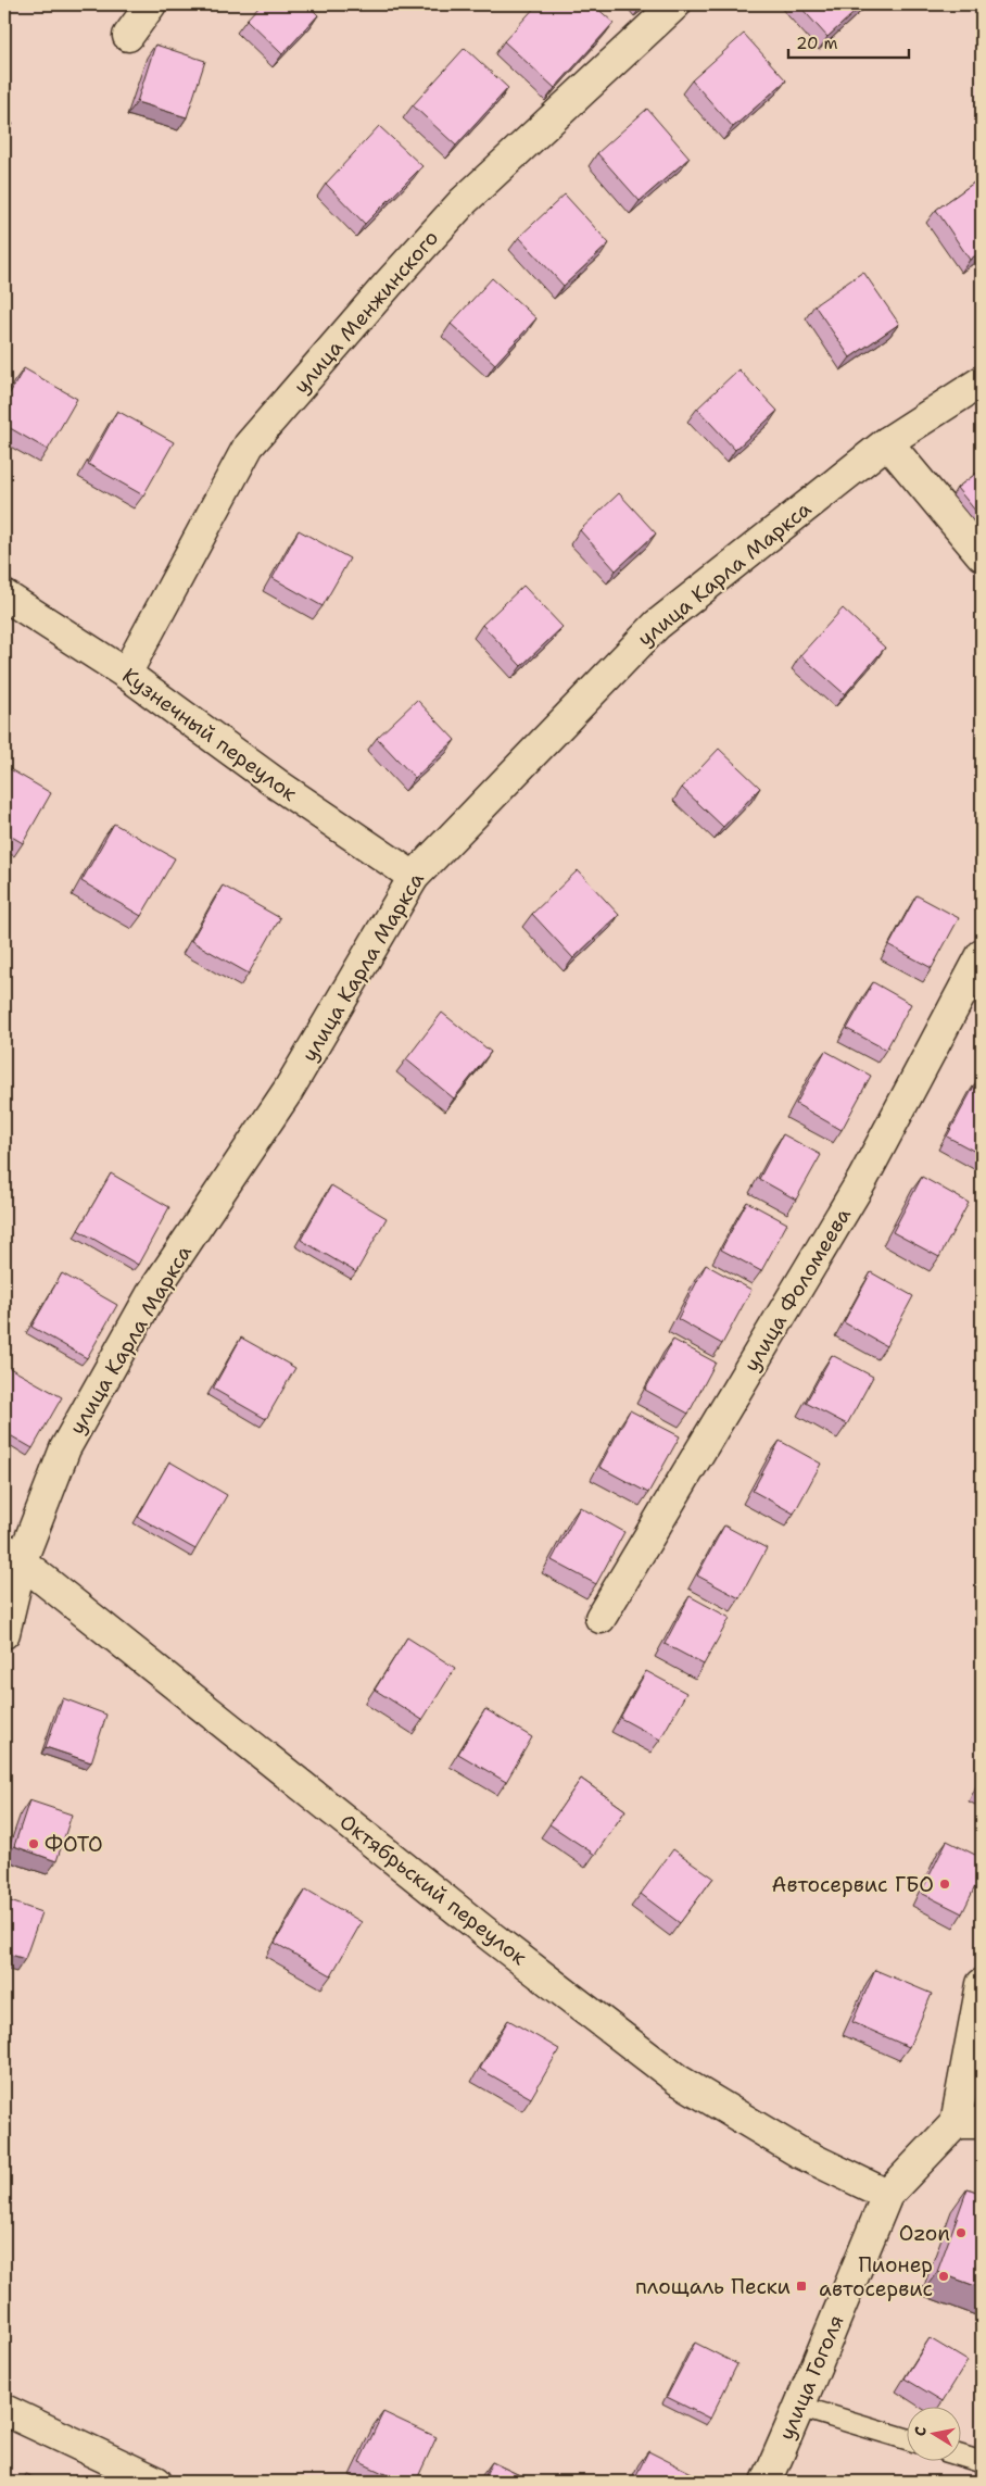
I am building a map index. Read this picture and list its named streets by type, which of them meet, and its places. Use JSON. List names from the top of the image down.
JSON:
{
  "streets": {
    "street": [
      "улица Менжинского",
      "улица Карла Маркса",
      "Кузнечный переулок",
      "улица Фоломеева",
      "Октябрьский переулок",
      "улица Гоголя"
    ]
  },
  "crossings": [
    ["улица Менжинского", "Кузнечный переулок"],
    ["улица Карла Маркса", "Кузнечный переулок"],
    ["улица Карла Маркса", "Октябрьский переулок"],
    ["Октябрьский переулок", "улица Гоголя"]
  ],
  "places": {
    "other": [
      "ФОТО",
      "Автосервис ГБО",
      "Ozon",
      "Пионер автосервис"
    ],
    "transit": ["площаль Пески"]
  },
  "scale_bar": "20 m",
  "north": "left"
}
